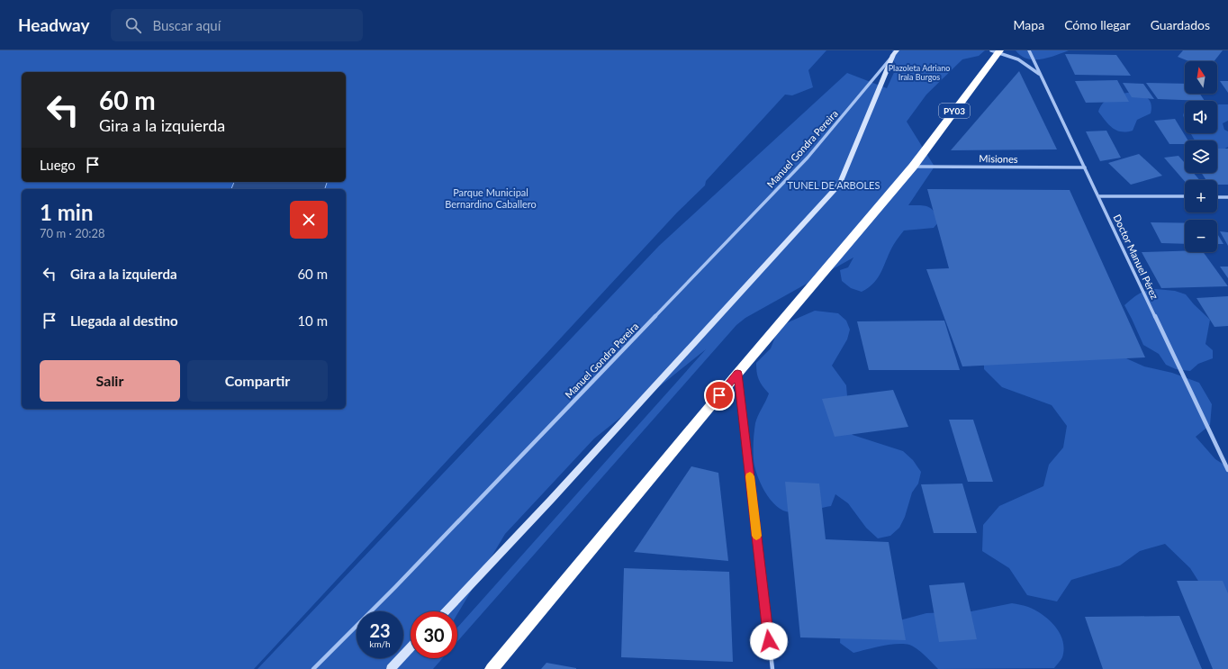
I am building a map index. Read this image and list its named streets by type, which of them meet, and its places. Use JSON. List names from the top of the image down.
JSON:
{
  "streets": {
    "highway": ["PY03"],
    "street": ["Manuel Gondra Pereira", "Misiones", "Doctor Manuel Pérez"]
  },
  "crossings": [
    ["PY03", "Misiones"],
    ["Misiones", "Doctor Manuel Pérez"]
  ],
  "parks": ["Plazoleta Adriano Irala Burgos", "TUNEL DE ARBOLES", "Parque Municipal Bernardino Caballero"],
  "north": "top",
  "page": {
    "header": "Headway",
    "search": "Buscar aquí",
    "nav": ["Mapa", "Cómo llegar", "Guardados"],
    "map_buttons": ["+", "−"],
    "turn": ["60 m", "Gira a la izquierda"],
    "then": "Luego",
    "heading": ["1 min", "70 m · 20:28"],
    "list": [
      {
        "name": "Gira a la izquierda",
        "value": "60 m"
      },
      {
        "name": "Llegada al destino",
        "value": "10 m"
      }
    ],
    "buttons": ["Salir", "Compartir"],
    "speed": "23 km/h",
    "limit": "30"
  }
}
